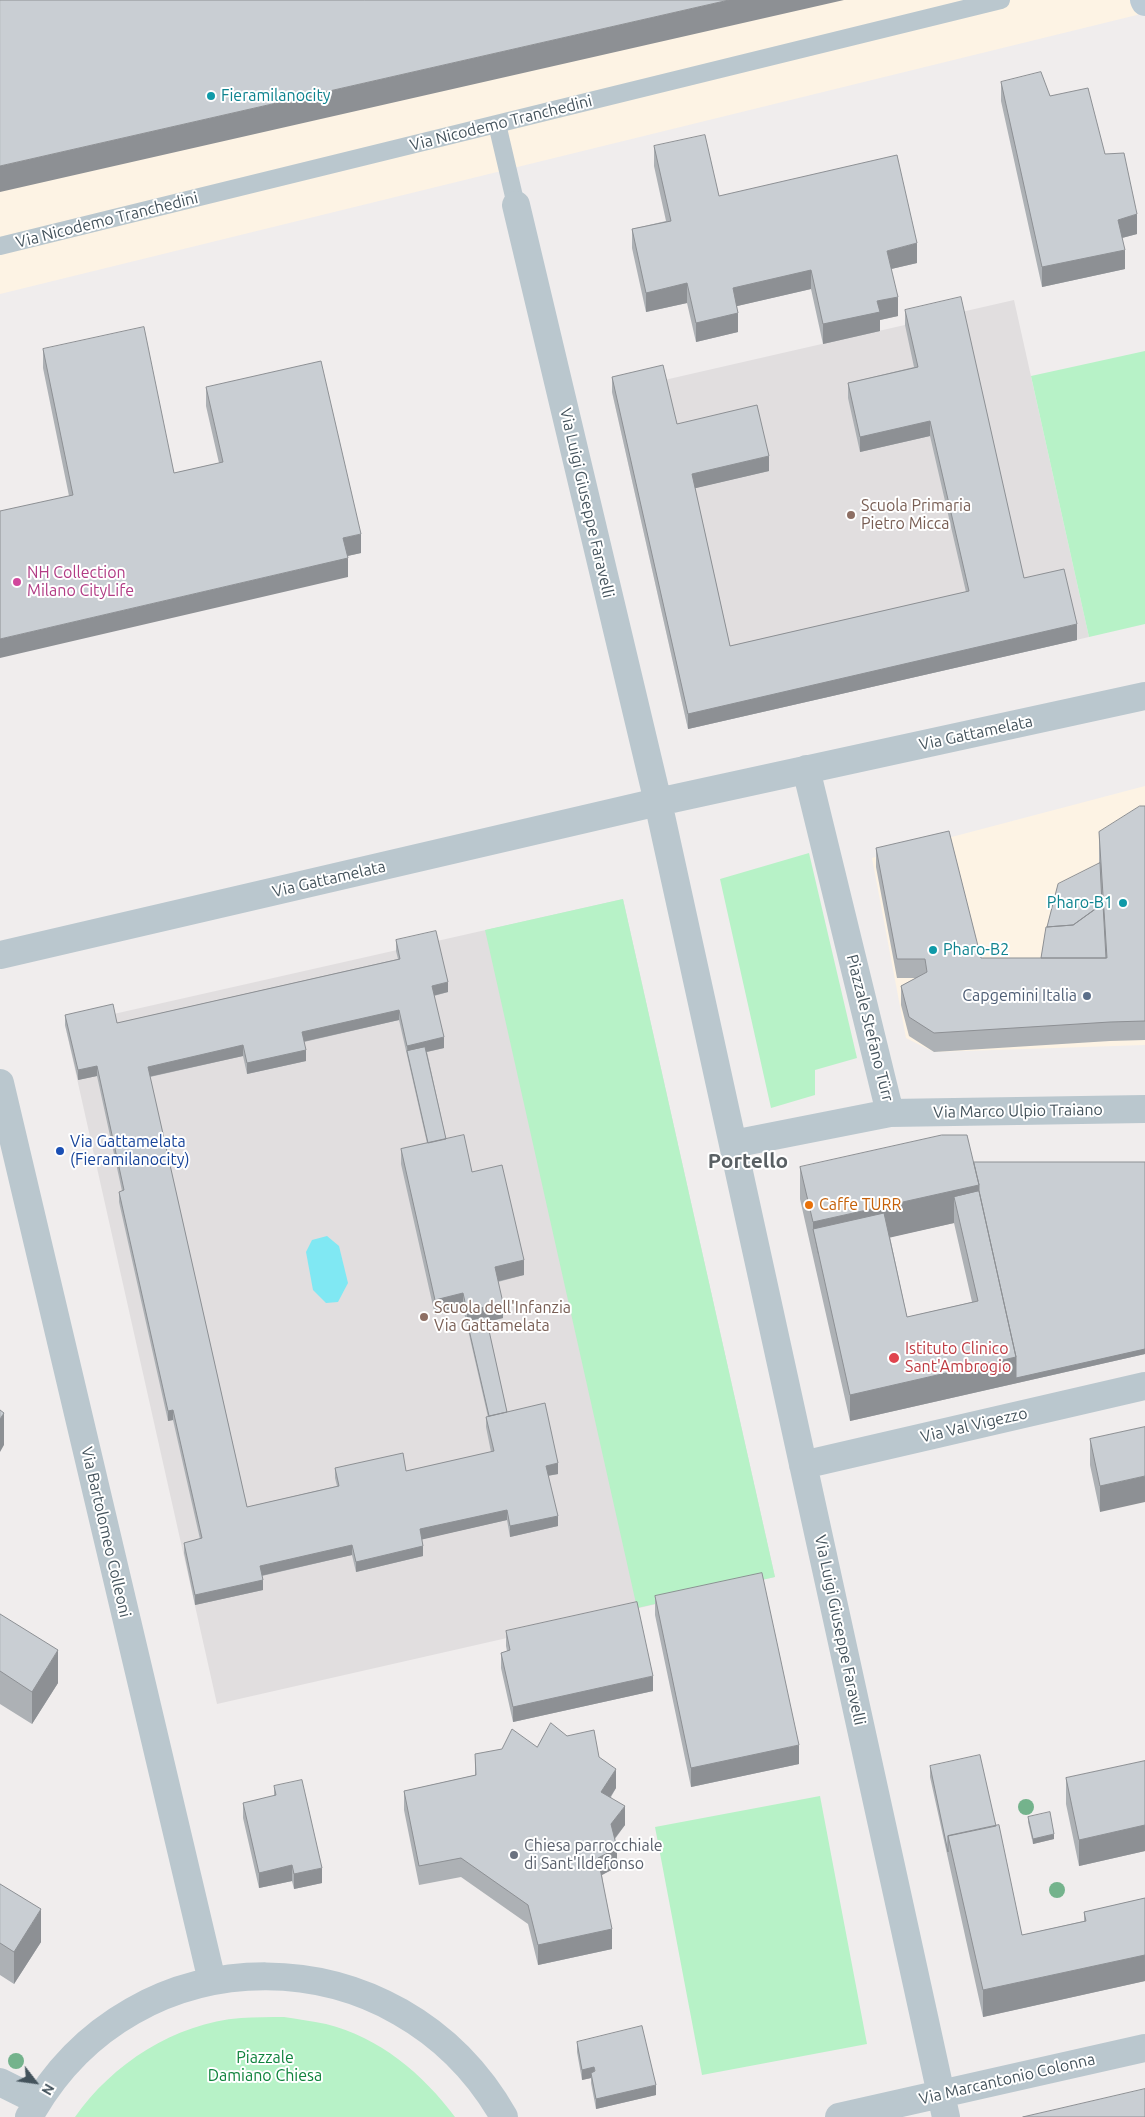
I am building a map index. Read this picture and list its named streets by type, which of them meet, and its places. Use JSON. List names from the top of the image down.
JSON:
{
  "streets": {
    "street": [
      "Via Luigi Giuseppe Faravelli",
      "Via Gattamelata",
      "Piazzale Stefano Türr",
      "Via Marco Ulpio Traiano",
      "Via Val Vigezzo",
      "Via Bartolomeo Colleoni",
      "Via Marcantonio Colonna"
    ],
    "lane": ["Via Nicodemo Tranchedini"]
  },
  "crossings": [
    ["Via Luigi Giuseppe Faravelli", "Via Gattamelata"],
    ["Via Luigi Giuseppe Faravelli", "Piazzale Stefano Türr"],
    ["Via Luigi Giuseppe Faravelli", "Via Val Vigezzo"],
    ["Via Luigi Giuseppe Faravelli", "Via Marcantonio Colonna"],
    ["Via Gattamelata", "Piazzale Stefano Türr"],
    ["Piazzale Stefano Türr", "Via Marco Ulpio Traiano"]
  ],
  "districts": ["Portello"],
  "parks": ["Piazzale Damiano Chiesa"],
  "places": [
    "Fieramilanocity",
    "Scuola Primaria Pietro Micca",
    "NH Collection Milano CityLife",
    "Pharo-B1",
    "Pharo-B2",
    "Capgemini Italia",
    "Via Gattamelata (Fieramilanocity)",
    "Caffe TURR",
    "Scuola dell'Infanzia Via Gattamelata",
    "Istituto Clinico Sant'Ambrogio",
    "Chiesa parrocchiale di Sant'Ildefonso"
  ],
  "north": "bottom right"
}
